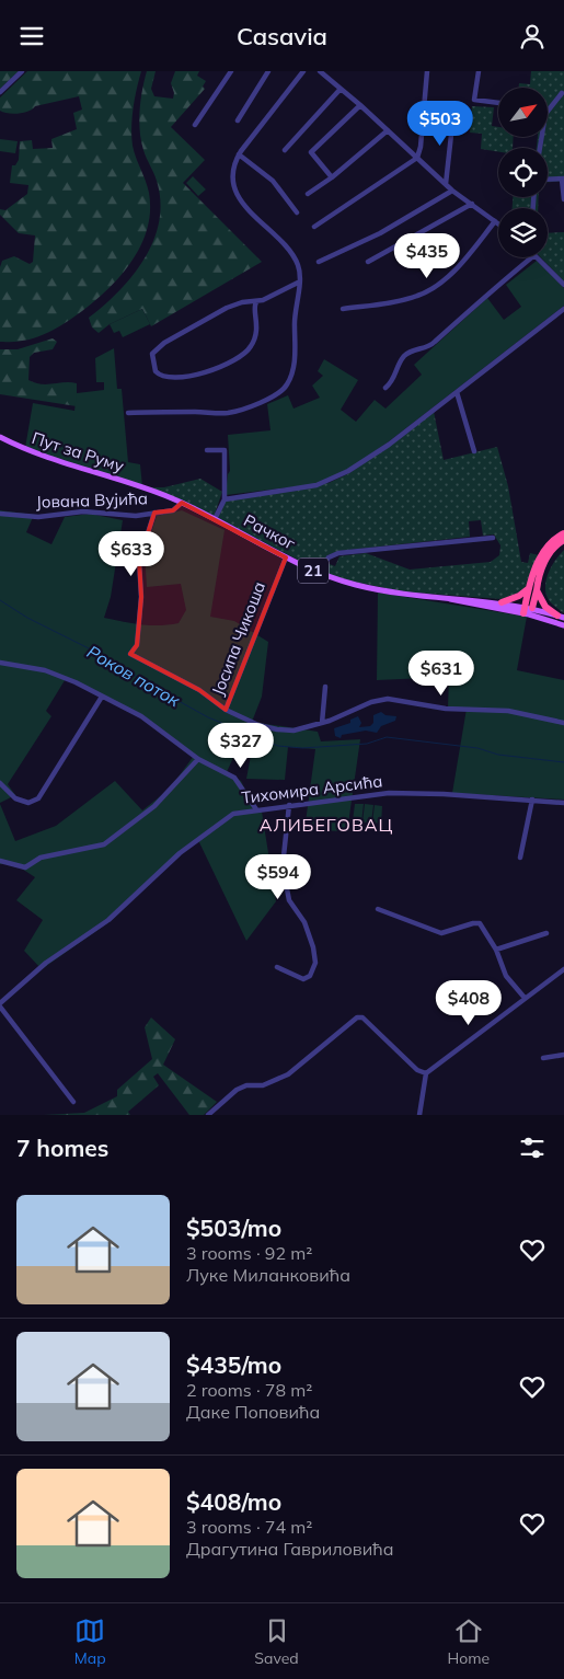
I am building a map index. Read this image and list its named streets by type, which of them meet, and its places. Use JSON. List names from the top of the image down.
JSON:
{
  "streets": {
    "main road": ["Пут за Руму", "Рачког", "21"],
    "street": ["Јована Вујића", "Јосипа Чикоша", "Тихомира Арсића"]
  },
  "crossings": [
    ["Пут за Руму", "Рачког"],
    ["Јована Вујића", "Рачког"],
    ["Рачког", "Јосипа Чикоша"]
  ],
  "districts": ["АЛИБЕГОВАЦ"],
  "water": ["Роков поток"],
  "north": "top right",
  "page": {
    "header": "Casavia",
    "price": [
      "$503",
      "$435",
      "$633",
      "$631",
      "$327",
      "$594",
      "$408"
    ],
    "heading": "7 homes",
    "list": [
      {
        "name": "$503/mo",
        "note": "3 rooms · 92 m² · Луке Миланковића"
      },
      {
        "name": "$435/mo",
        "note": "2 rooms · 78 m² · Даке Поповића"
      },
      {
        "name": "$408/mo",
        "note": "3 rooms · 74 m² · Драгутина Гавриловића"
      }
    ],
    "tabs": ["Map", "Saved", "Home"]
  }
}
